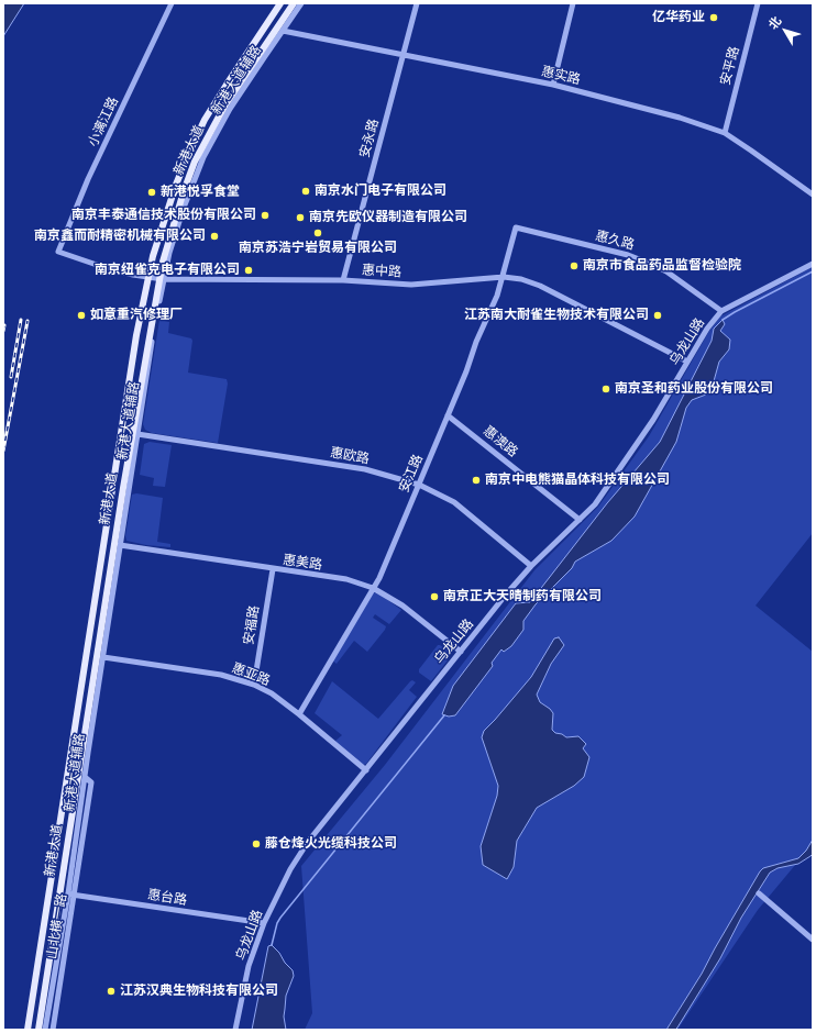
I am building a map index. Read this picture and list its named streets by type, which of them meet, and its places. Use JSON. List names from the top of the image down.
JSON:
{
  "streets": {
    "main road": ["新港大道"],
    "street": [
      "安平路",
      "惠实路",
      "新港大道辅路",
      "小漓江路",
      "安永路",
      "惠久路",
      "惠中路",
      "乌龙山路",
      "惠澳路",
      "惠欧路",
      "安江路",
      "惠美路",
      "安福路",
      "惠亚路",
      "惠台路",
      "山北横一路"
    ]
  },
  "crossings": [
    ["安平路", "惠实路"],
    ["惠实路", "新港大道辅路"],
    ["惠实路", "安永路"],
    ["新港大道辅路", "新港大道"],
    ["新港大道辅路", "惠中路"],
    ["新港大道辅路", "惠欧路"],
    ["新港大道辅路", "惠美路"],
    ["新港大道辅路", "惠亚路"],
    ["新港大道辅路", "山北横一路"],
    ["小漓江路", "惠中路"],
    ["安永路", "惠中路"],
    ["新港大道", "惠中路"],
    ["惠久路", "乌龙山路"],
    ["惠久路", "安江路"],
    ["惠中路", "乌龙山路"],
    ["惠中路", "安江路"],
    ["乌龙山路", "惠澳路"],
    ["乌龙山路", "惠欧路"],
    ["乌龙山路", "惠美路"],
    ["乌龙山路", "惠亚路"],
    ["乌龙山路", "惠台路"],
    ["惠澳路", "安江路"],
    ["惠欧路", "安江路"],
    ["安江路", "惠美路"],
    ["安江路", "惠亚路"],
    ["惠美路", "安福路"],
    ["安福路", "惠亚路"],
    ["惠台路", "山北横一路"]
  ],
  "places": [
    "亿华药业",
    "南京水门电子有限公司",
    "新港悦孚食堂",
    "南京丰泰通信技术股份有限公司",
    "南京先欧仪器制造有限公司",
    "南京苏浩宁岩贸易有限公司",
    "南京鑫而耐精密机械有限公司",
    "南京市食品药品监督检验院",
    "南京纽雀克电子有限公司",
    "如意重汽修理厂",
    "江苏南大耐雀生物技术有限公司",
    "南京圣和药业股份有限公司",
    "南京中电熊猫晶体科技有限公司",
    "南京正大天晴制药有限公司",
    "藤仓烽火光缆科技公司",
    "江苏汉典生物科技有限公司"
  ],
  "north": "top left"
}
